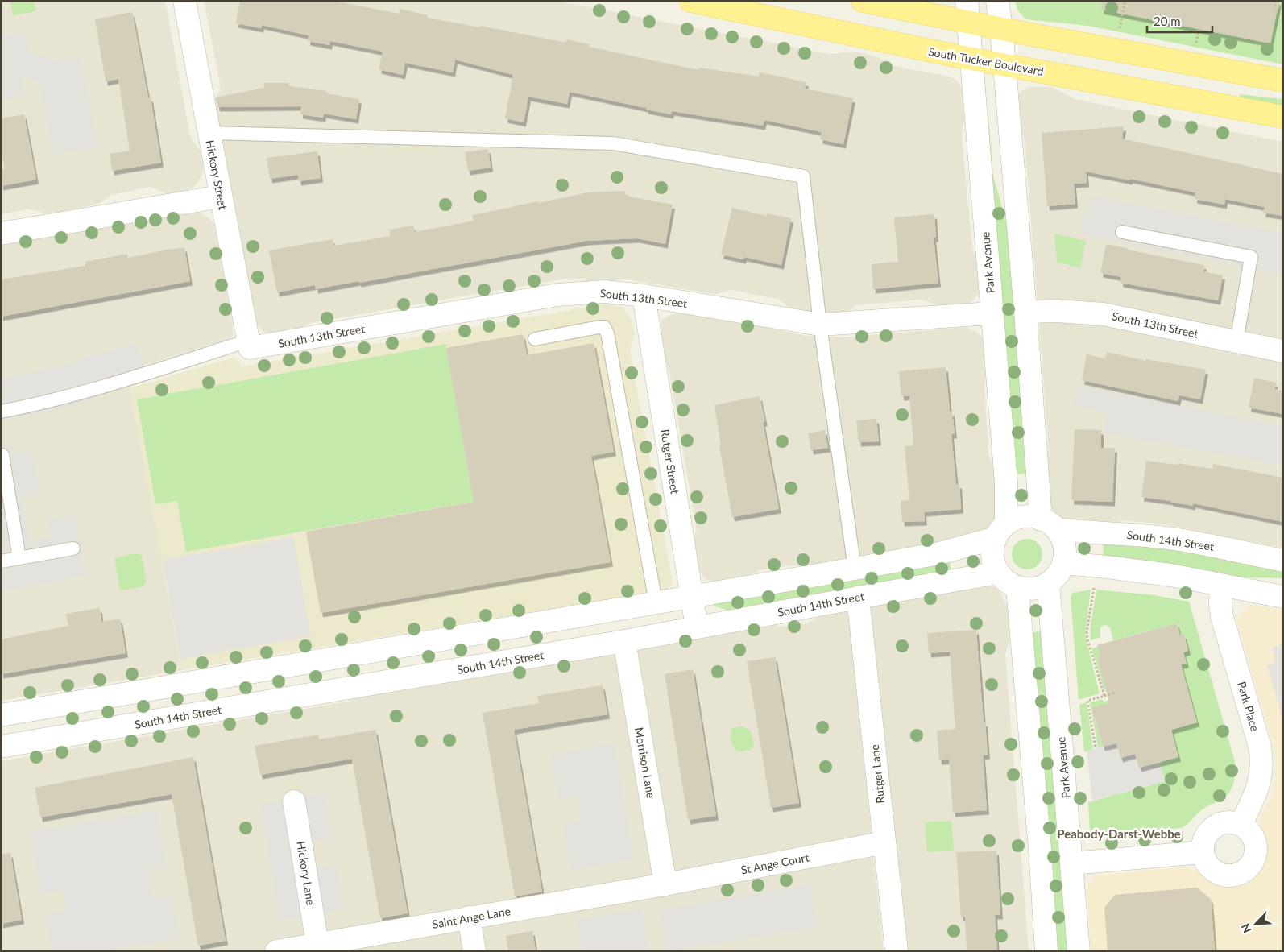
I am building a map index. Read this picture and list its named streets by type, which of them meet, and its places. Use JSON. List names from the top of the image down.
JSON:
{
  "streets": {
    "main road": ["South Tucker Boulevard"],
    "street": [
      "Hickory Street",
      "Park Avenue",
      "South 13th Street",
      "Rutger Street",
      "South 14th Street",
      "Park Place",
      "Morrison Lane",
      "Rutger Lane",
      "St Ange Court",
      "Hickory Lane",
      "Saint Ange Lane"
    ]
  },
  "crossings": [
    ["South Tucker Boulevard", "Park Avenue"],
    ["Hickory Street", "South 13th Street"],
    ["Park Avenue", "South 13th Street"],
    ["Park Avenue", "South 14th Street"],
    ["South 13th Street", "Rutger Street"],
    ["Rutger Street", "South 14th Street"],
    ["South 14th Street", "Morrison Lane"],
    ["South 14th Street", "Rutger Lane"],
    ["Morrison Lane", "St Ange Court"],
    ["Morrison Lane", "Saint Ange Lane"],
    ["Rutger Lane", "St Ange Court"],
    ["St Ange Court", "Saint Ange Lane"],
    ["Hickory Lane", "Saint Ange Lane"]
  ],
  "districts": ["Peabody-Darst-Webbe"],
  "scale_bar": "20 m",
  "north": "bottom left"
}
